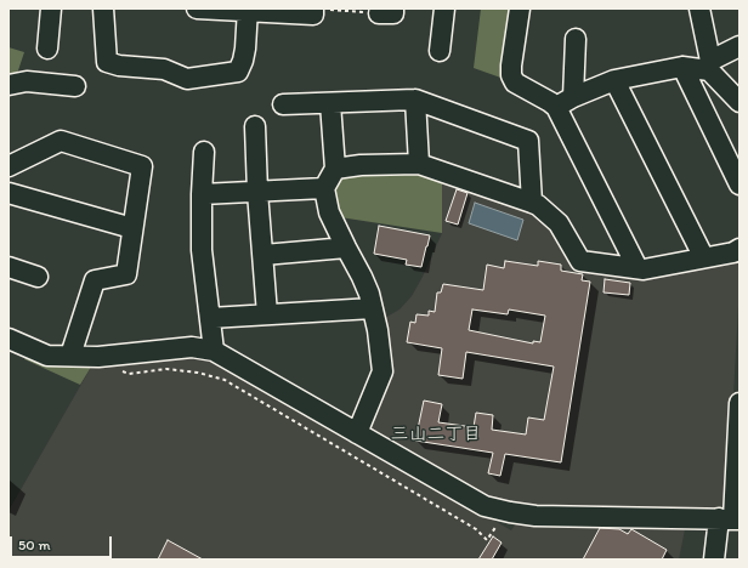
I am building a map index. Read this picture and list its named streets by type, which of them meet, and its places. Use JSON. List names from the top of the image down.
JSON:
{
  "districts": ["三山二丁目"],
  "scale_bar": "50 m"
}
